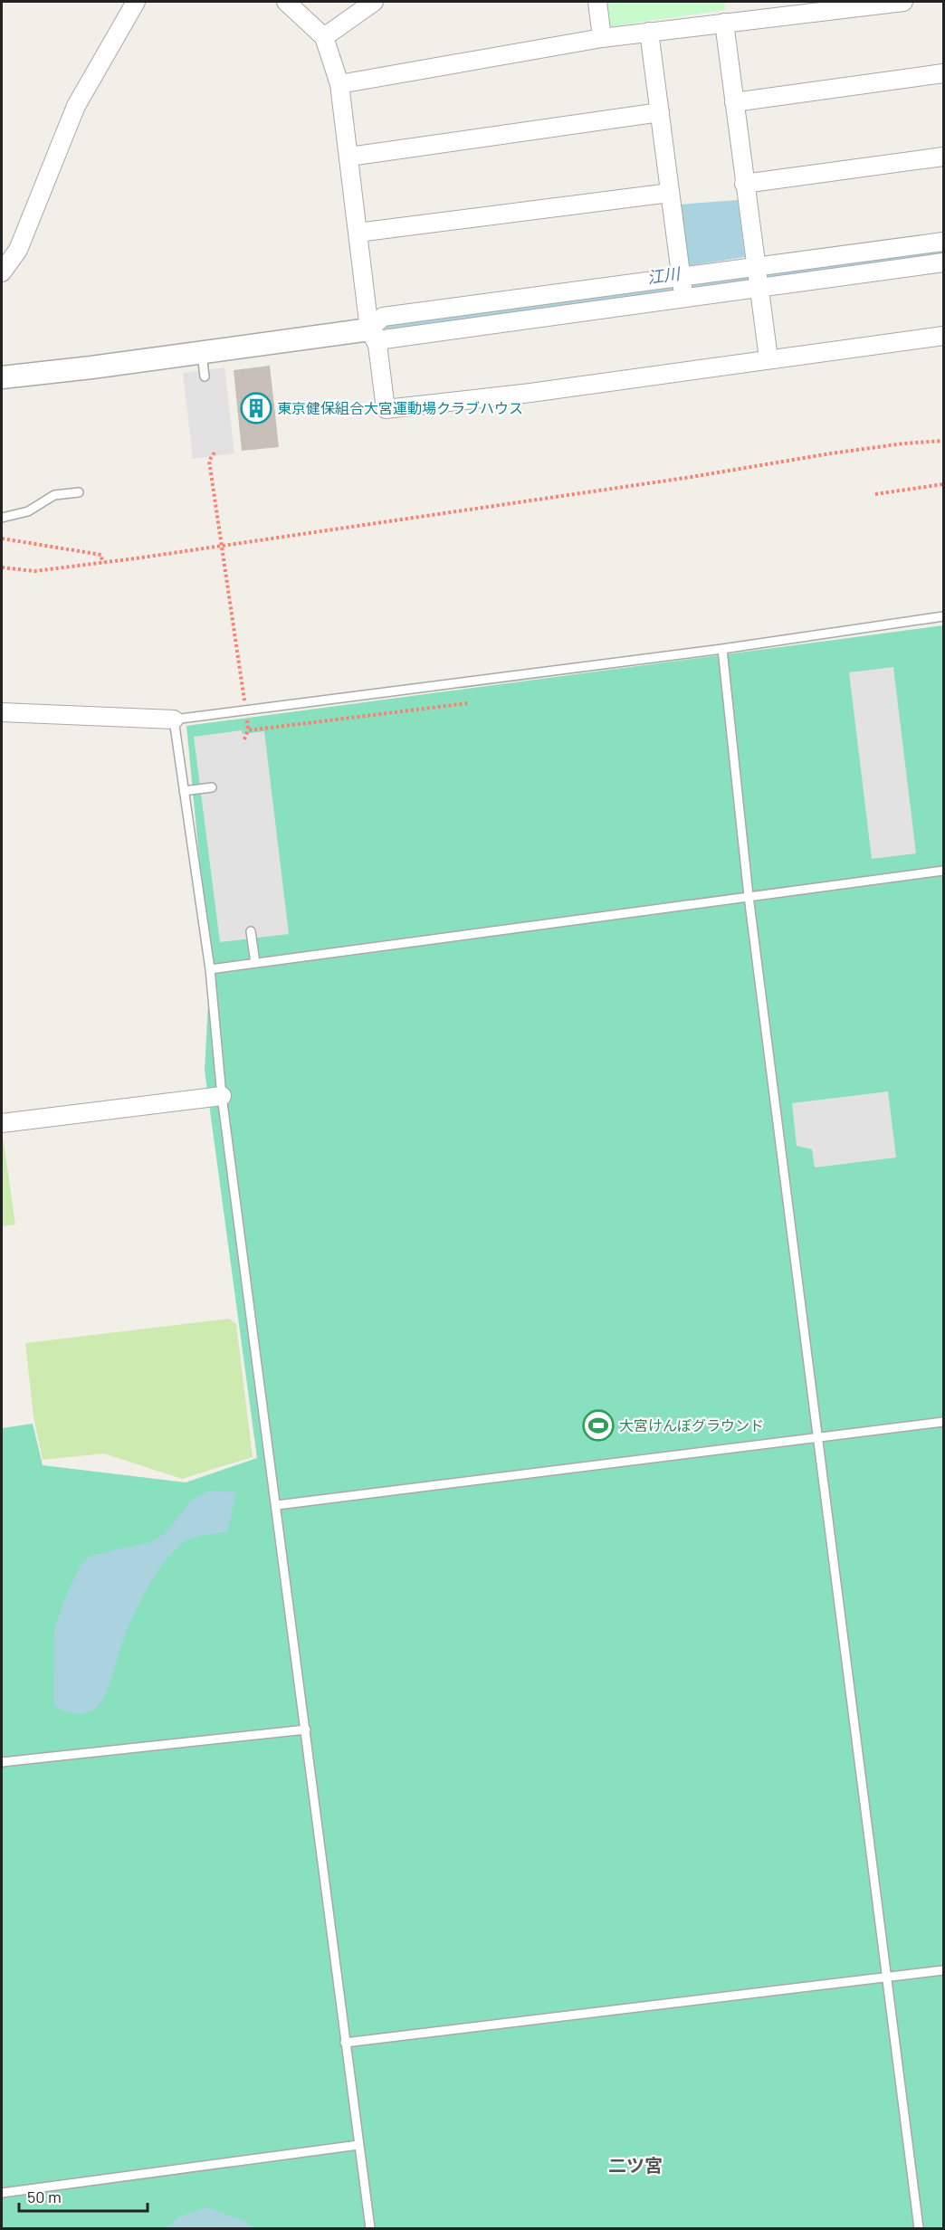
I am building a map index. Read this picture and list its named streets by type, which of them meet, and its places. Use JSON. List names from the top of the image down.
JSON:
{
  "districts": ["二ツ宮"],
  "water": ["江川"],
  "places": {
    "building": ["東京健保組合大宮運動場クラブハウス"],
    "sports": ["大宮けんぽグラウンド"]
  },
  "scale_bar": "50 m"
}
